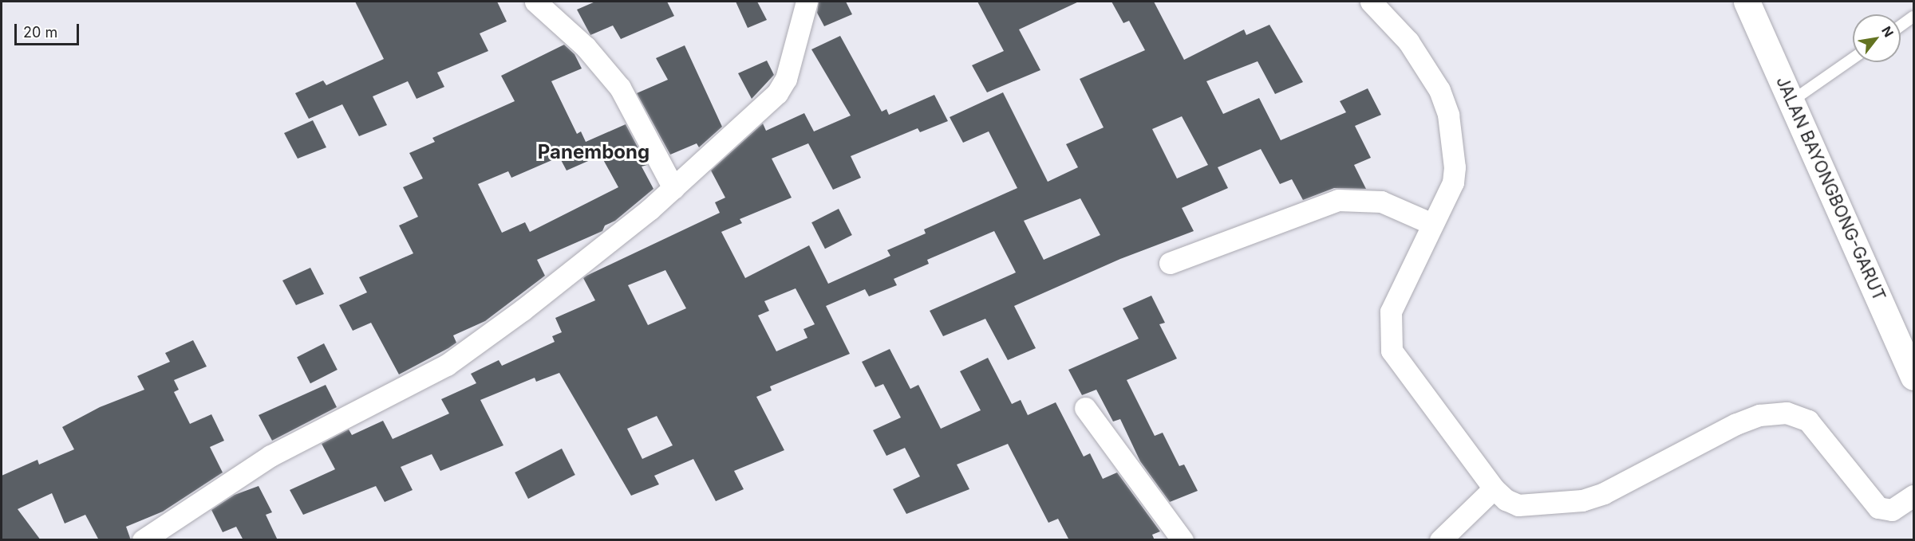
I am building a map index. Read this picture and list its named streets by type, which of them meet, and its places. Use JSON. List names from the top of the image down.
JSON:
{
  "streets": {
    "main road": ["JALAN BAYONGBONG-GARUT"]
  },
  "districts": ["Panembong"],
  "scale_bar": "20 m",
  "north": "top right"
}
